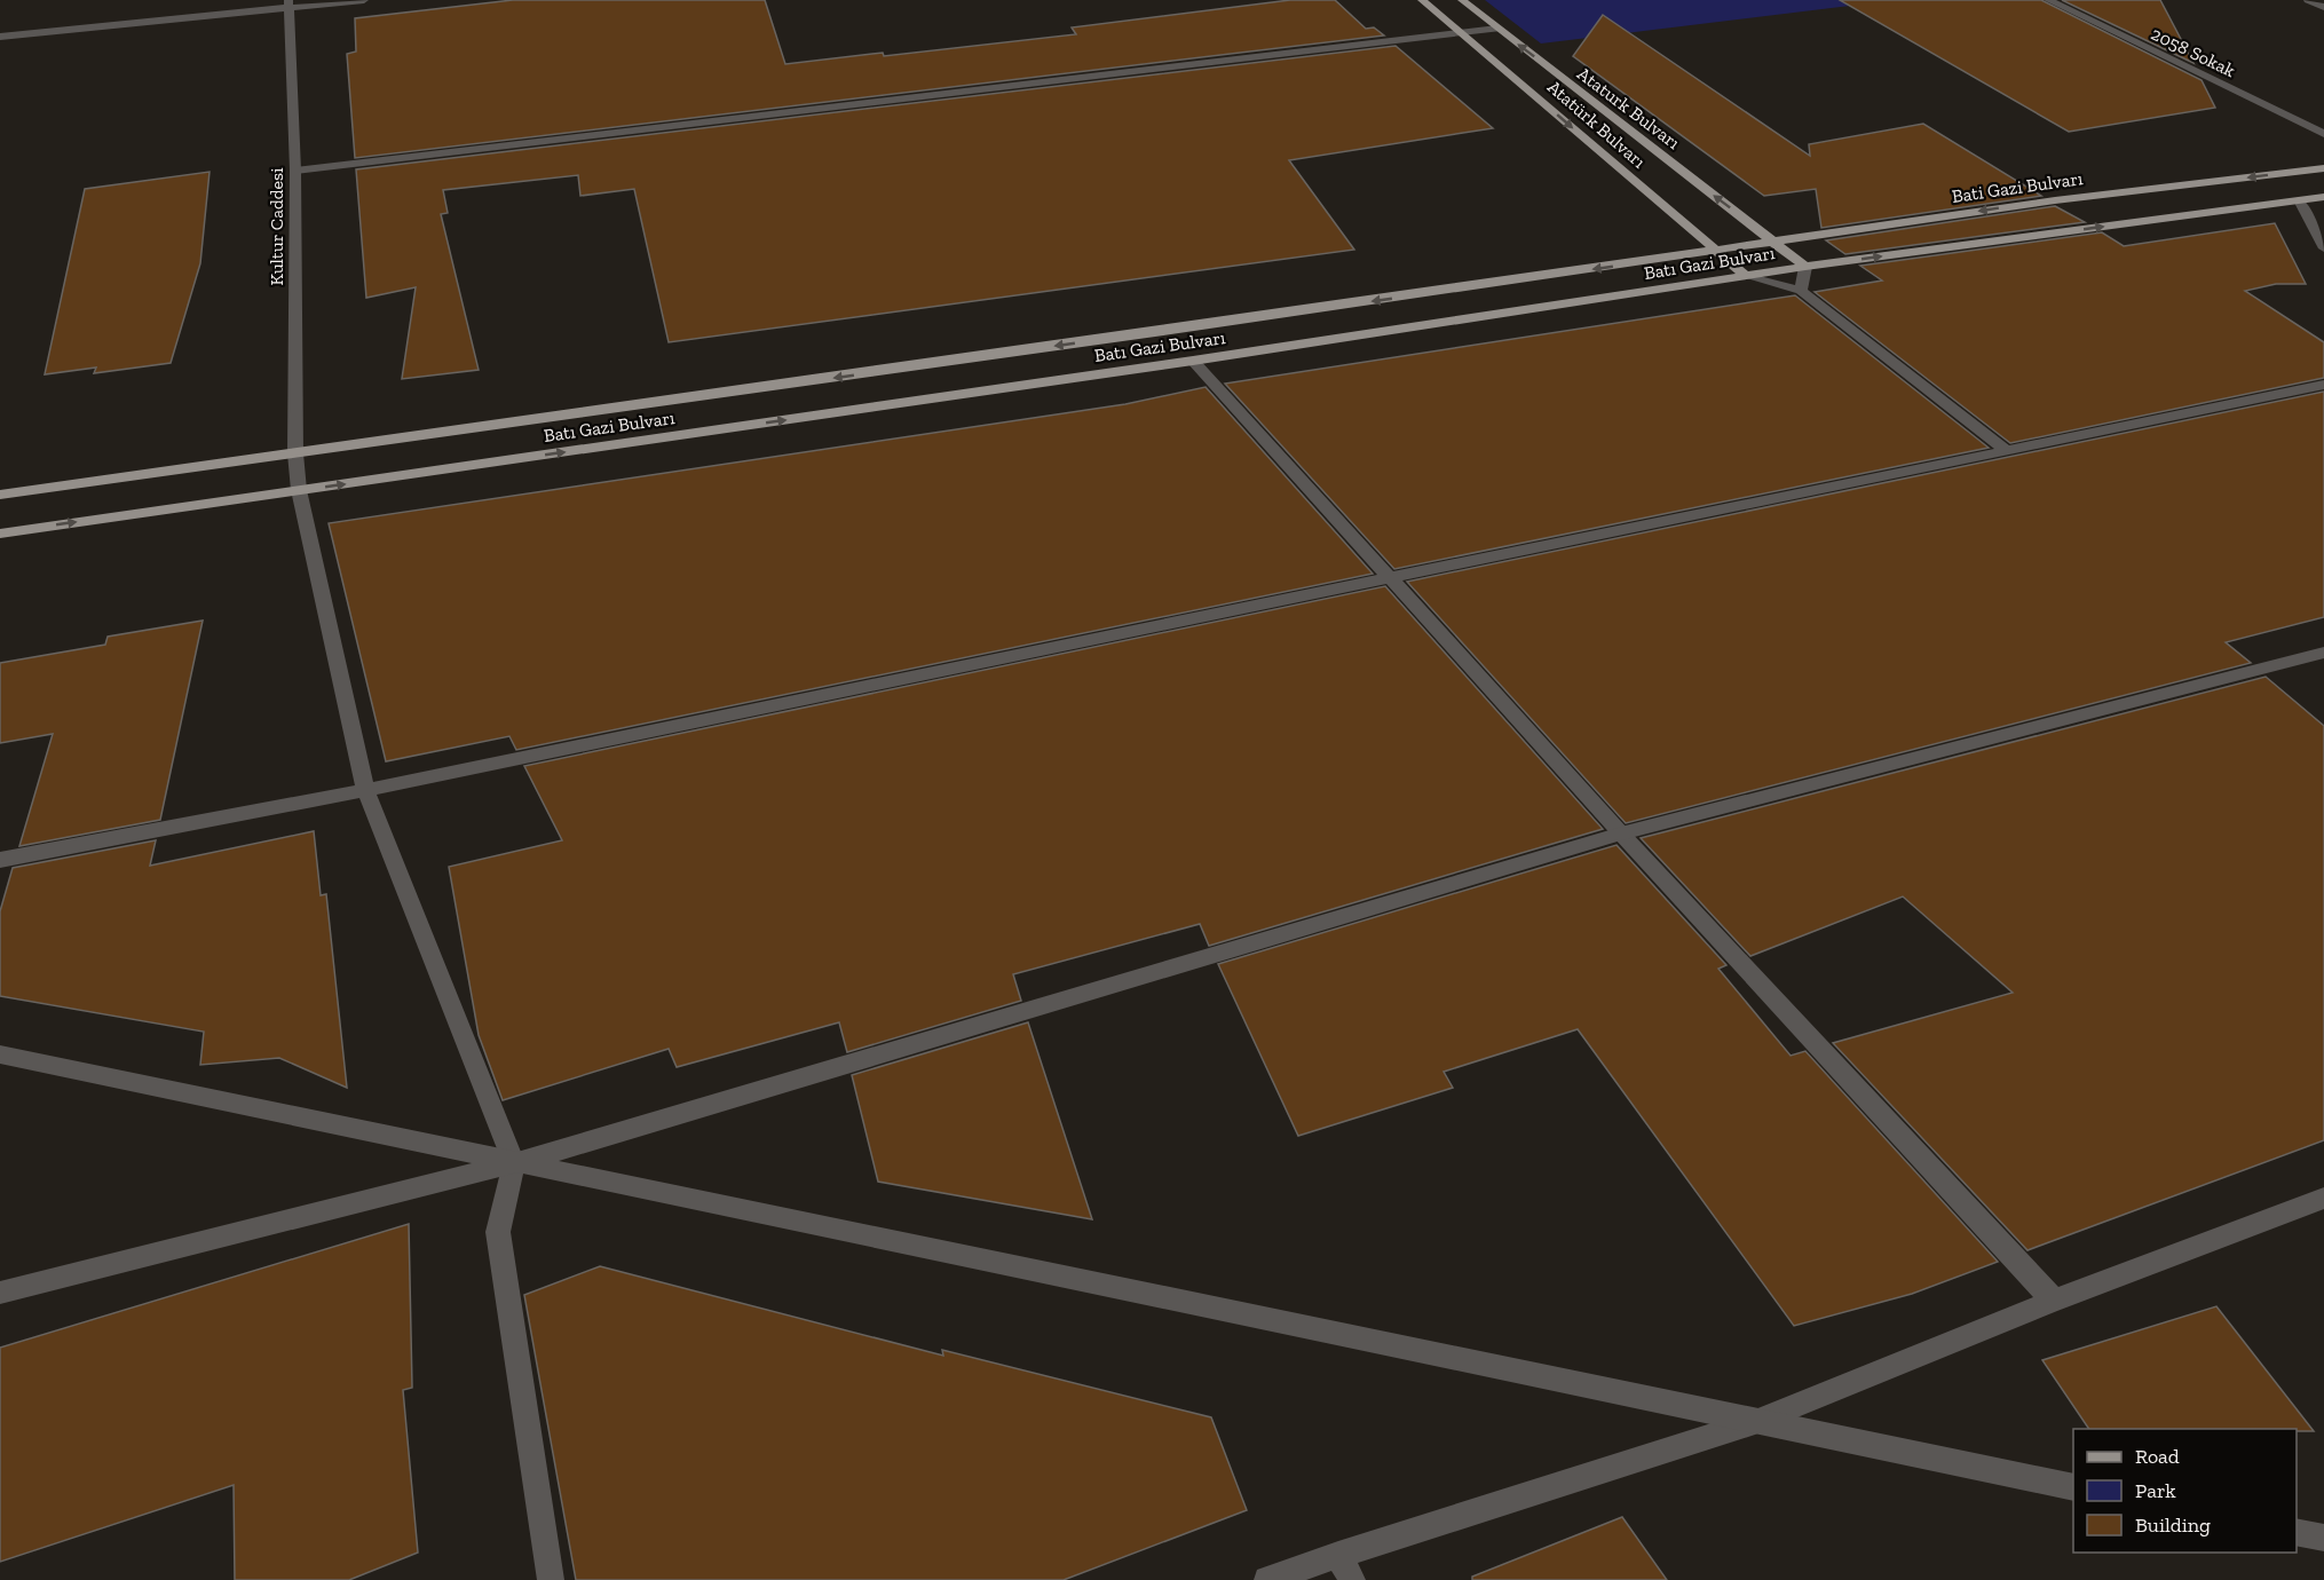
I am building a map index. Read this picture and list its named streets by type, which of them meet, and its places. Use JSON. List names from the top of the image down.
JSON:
{
  "streets": {
    "main road": [
      "Ataturk Bulvarı",
      "Atatürk Bulvarı",
      "Bati Gazi Bulvarı",
      "Batı Gazi Bulvarı"
    ],
    "street": ["2058 Sokak", "Kultur Caddesi"]
  },
  "crossings": [
    ["Ataturk Bulvarı", "Bati Gazi Bulvarı"],
    ["Ataturk Bulvarı", "Batı Gazi Bulvarı"],
    ["Atatürk Bulvarı", "Bati Gazi Bulvarı"],
    ["Atatürk Bulvarı", "Batı Gazi Bulvarı"],
    ["Bati Gazi Bulvarı", "Batı Gazi Bulvarı"],
    ["Kultur Caddesi", "Batı Gazi Bulvarı"]
  ],
  "one_way": ["Ataturk Bulvarı", "Atatürk Bulvarı", "Bati Gazi Bulvarı"],
  "legend": ["Road", "Park", "Building"]
}
